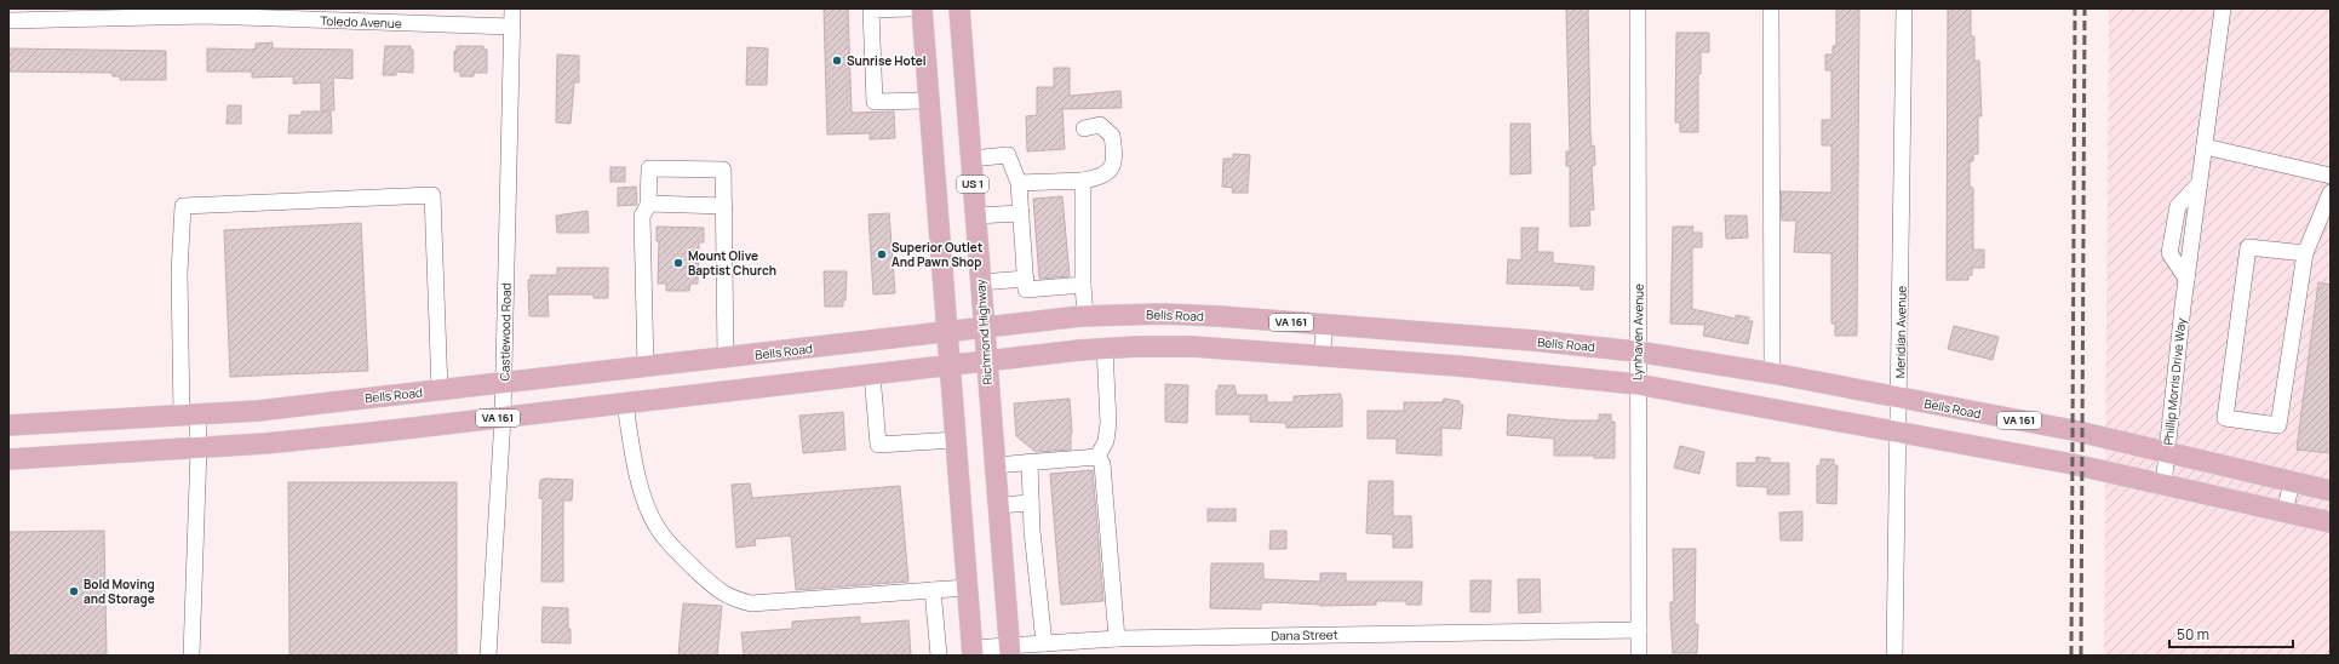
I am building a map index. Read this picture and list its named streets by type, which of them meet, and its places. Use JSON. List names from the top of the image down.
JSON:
{
  "streets": {
    "main road": [
      "US 1",
      "Bells Road",
      "VA 161",
      "Richmond Highway"
    ],
    "street": [
      "Toledo Avenue",
      "Castlewood Road",
      "Lynhaven Avenue",
      "Meridian Avenue",
      "Phillip Morris Drive Way",
      "Dana Street"
    ]
  },
  "crossings": [
    ["Toledo Avenue", "Castlewood Road"],
    ["Bells Road", "Castlewood Road"],
    ["Bells Road", "Richmond Highway"],
    ["Bells Road", "Lynhaven Avenue"],
    ["Bells Road", "Meridian Avenue"],
    ["Bells Road", "Phillip Morris Drive Way"],
    ["VA 161", "Castlewood Road"],
    ["VA 161", "Richmond Highway"],
    ["VA 161", "Lynhaven Avenue"],
    ["VA 161", "Meridian Avenue"],
    ["VA 161", "Phillip Morris Drive Way"],
    ["Richmond Highway", "Dana Street"],
    ["Lynhaven Avenue", "Dana Street"]
  ],
  "places": [
    "Sunrise Hotel",
    "Superior Outlet And Pawn Shop",
    "Mount Olive Baptist Church",
    "Bold Moving and Storage"
  ],
  "scale_bar": "50 m"
}
